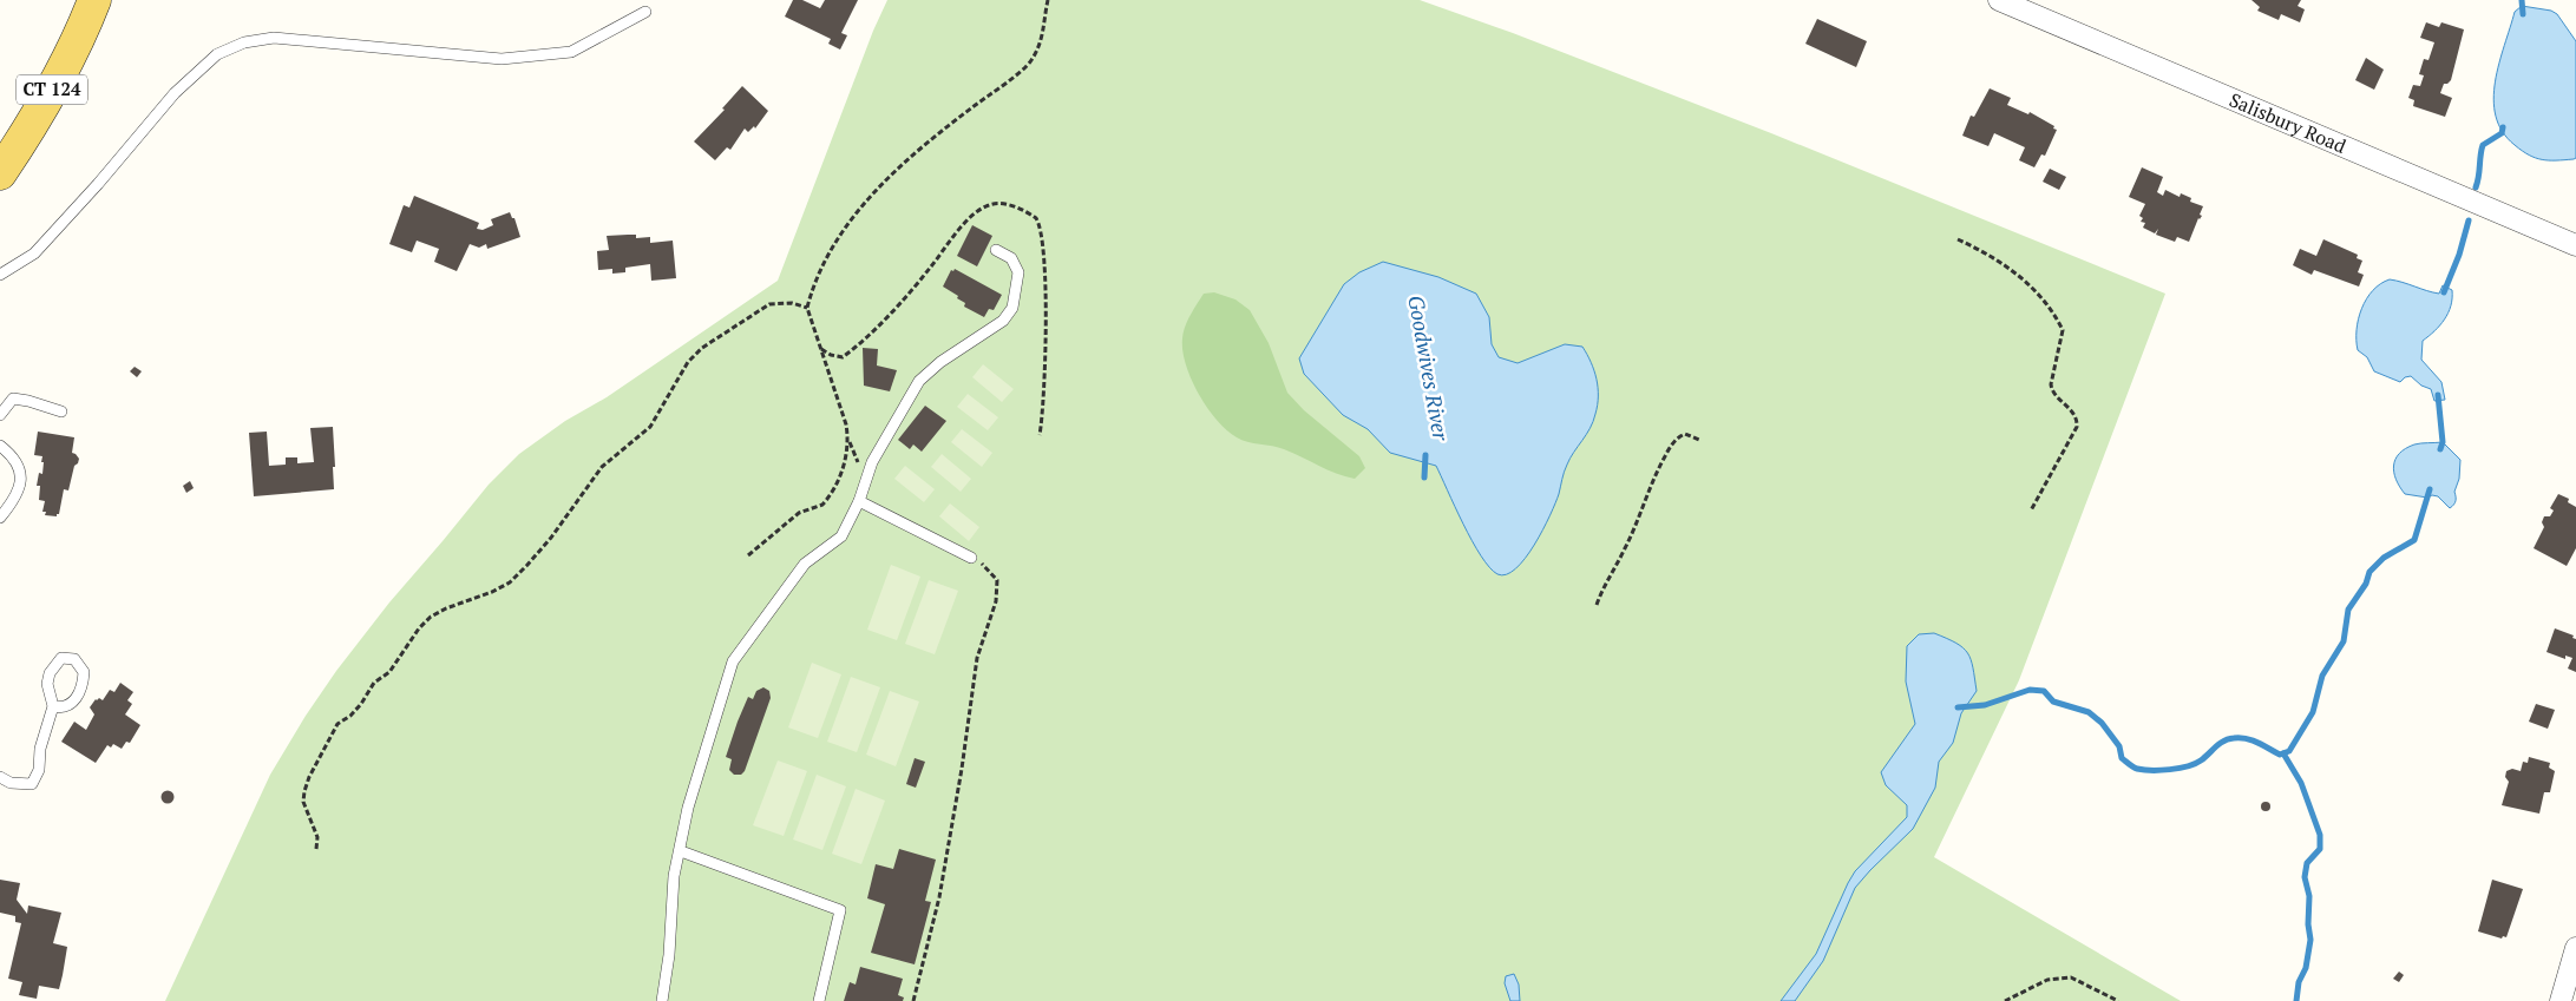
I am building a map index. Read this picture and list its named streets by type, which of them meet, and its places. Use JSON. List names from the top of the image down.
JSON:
{
  "streets": {
    "main road": ["CT 124"],
    "street": ["Salisbury Road"]
  },
  "water": ["Goodwives River"]
}
